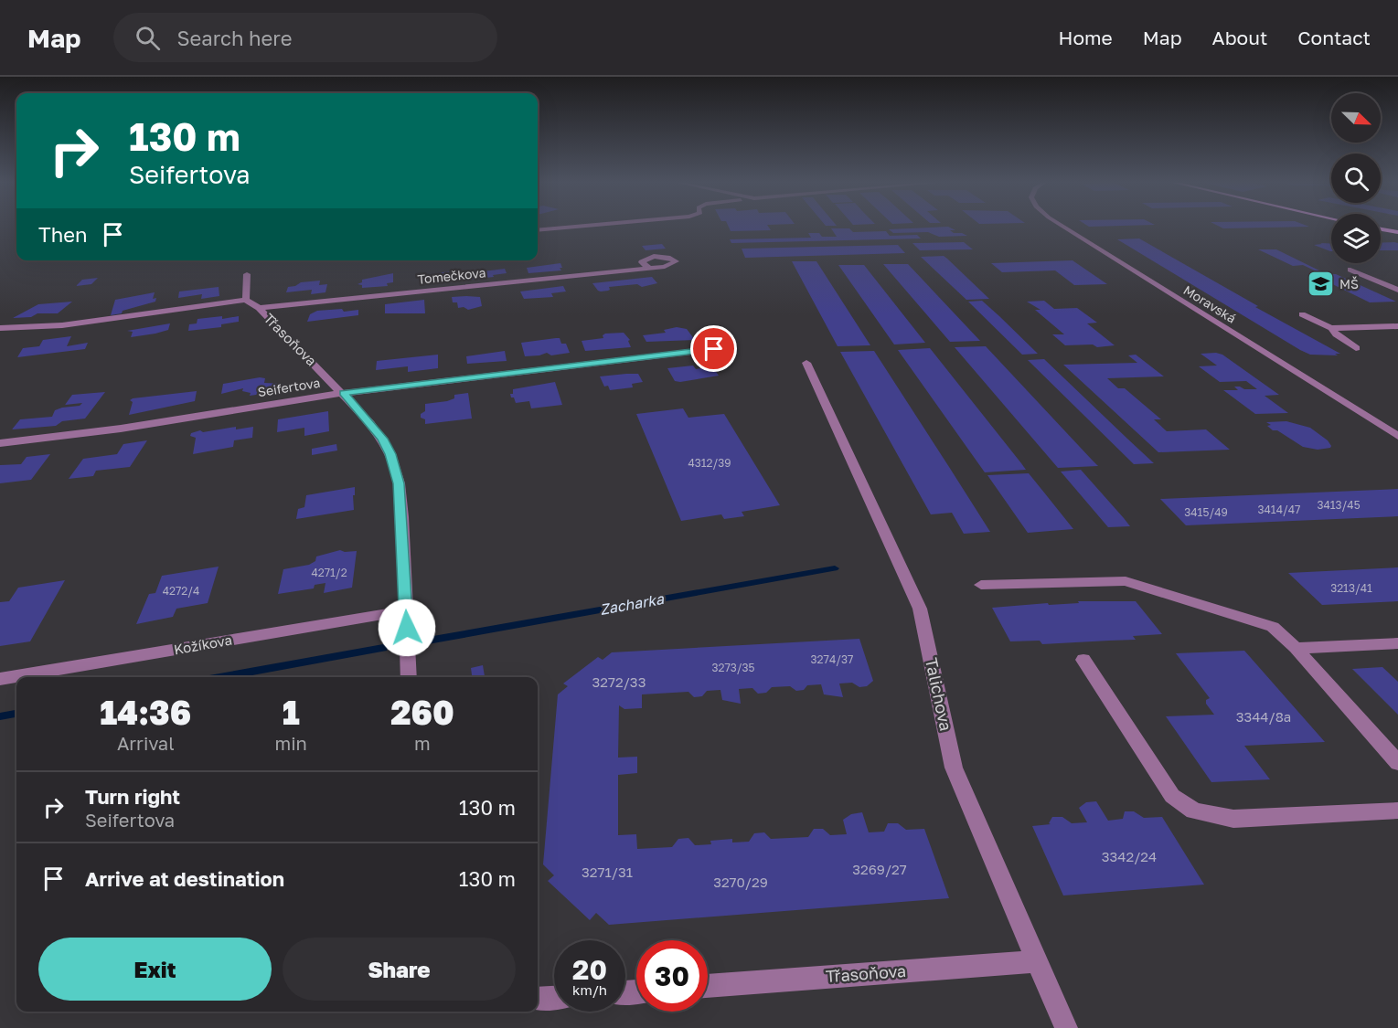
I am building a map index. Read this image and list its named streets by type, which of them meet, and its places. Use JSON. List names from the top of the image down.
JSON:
{
  "streets": {
    "street": [
      "Tomečkova",
      "Moravská",
      "Třasoňova",
      "Seifertova",
      "Kožíkova",
      "Talichova"
    ]
  },
  "crossings": [
    ["Tomečkova", "Třasoňova"],
    ["Třasoňova", "Seifertova"],
    ["Třasoňova", "Kožíkova"],
    ["Třasoňova", "Talichova"]
  ],
  "water": ["Zacharka"],
  "places": {
    "school or university": ["MŠ"]
  },
  "house_numbers": [
    "4312/39",
    "3413/45",
    "3414/47",
    "3415/49",
    "4271/2",
    "3213/41",
    "4272/4",
    "3274/37",
    "3273/35",
    "3272/33",
    "3344/8a",
    "3342/24",
    "3269/27",
    "3271/31",
    "3270/29"
  ],
  "north": "bottom right",
  "page": {
    "header": "Map",
    "search": "Search here",
    "nav": [
      "Home",
      "Map",
      "About",
      "Contact"
    ],
    "turn": ["130 m", "Seifertova"],
    "then": "Then",
    "eta": [
      "14:36",
      "Arrival",
      "1",
      "min",
      "260",
      "m"
    ],
    "list": [
      {
        "name": "Turn right",
        "note": "Seifertova",
        "value": "130 m"
      },
      {
        "name": "Arrive at destination",
        "value": "130 m"
      }
    ],
    "buttons": ["Exit", "Share"],
    "speed": "20 km/h",
    "limit": "30"
  }
}
